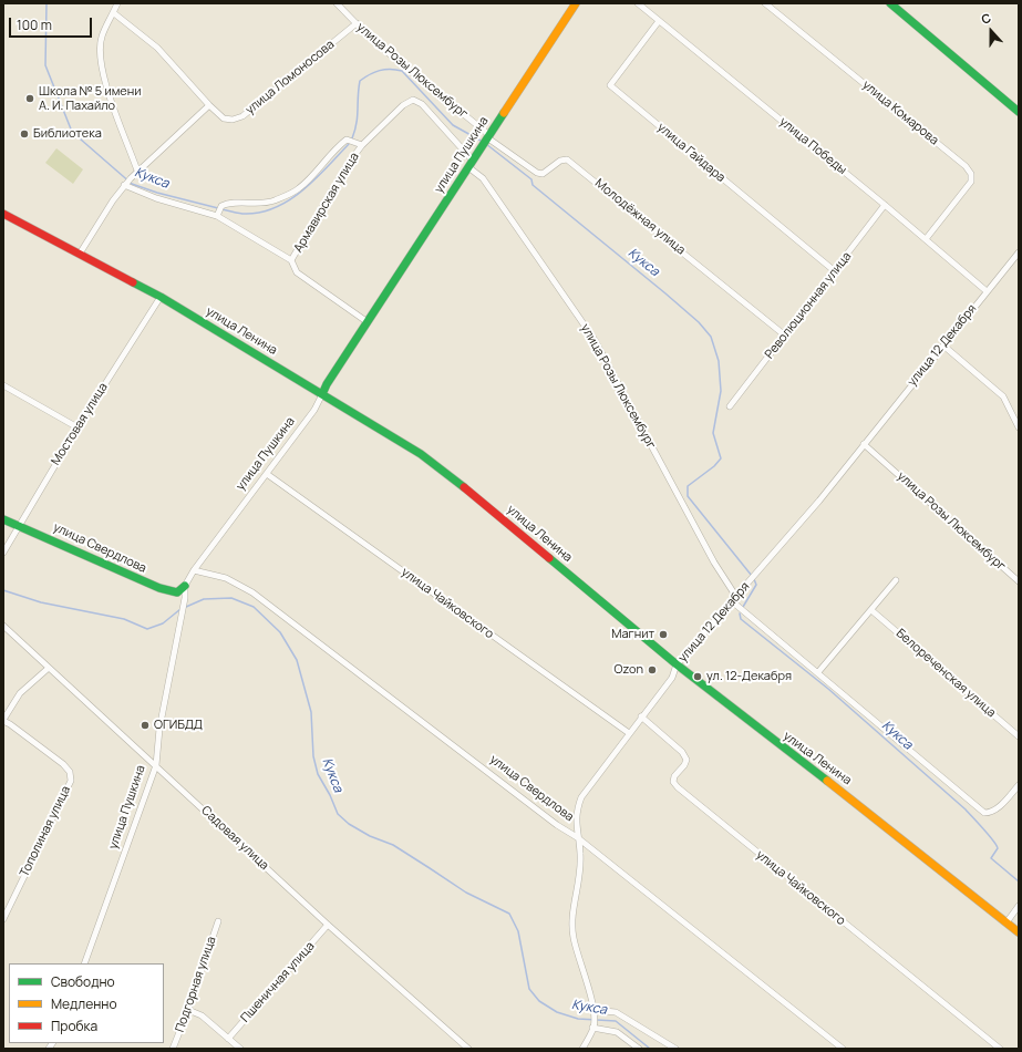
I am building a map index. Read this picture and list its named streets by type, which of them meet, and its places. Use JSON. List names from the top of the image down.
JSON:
{
  "streets": {
    "street": [
      "улица Розы Люксембург",
      "улица Ломоносова",
      "улица Комарова",
      "улица Победы",
      "улица Гайдара",
      "улица Пушкина",
      "Армавирская улица",
      "Молодёжная улица",
      "Революционная улица",
      "улица Ленина",
      "улица 12 Декабря",
      "Мостовая улица",
      "улица Свердлова",
      "улица Чайковского",
      "Белореченская улица",
      "Тополиная улица",
      "Садовая улица",
      "Пшеничная улица",
      "Подгорная улица"
    ]
  },
  "crossings": [
    ["улица Розы Люксембург", "улица Ломоносова"],
    ["улица Розы Люксембург", "улица Пушкина"],
    ["улица Розы Люксембург", "Армавирская улица"],
    ["улица Розы Люксембург", "Молодёжная улица"],
    ["улица Розы Люксембург", "улица 12 Декабря"],
    ["улица Комарова", "улица Победы"],
    ["улица Победы", "улица Гайдара"],
    ["улица Победы", "Революционная улица"],
    ["улица Победы", "улица 12 Декабря"],
    ["улица Гайдара", "Революционная улица"],
    ["улица Пушкина", "Армавирская улица"],
    ["улица Пушкина", "Молодёжная улица"],
    ["улица Пушкина", "улица Ленина"],
    ["улица Пушкина", "улица Свердлова"],
    ["улица Пушкина", "улица Чайковского"],
    ["улица Пушкина", "Садовая улица"],
    ["Молодёжная улица", "Революционная улица"],
    ["улица Ленина", "улица 12 Декабря"],
    ["улица Ленина", "Мостовая улица"],
    ["улица 12 Декабря", "улица Свердлова"],
    ["улица 12 Декабря", "улица Чайковского"],
    ["Мостовая улица", "улица Свердлова"],
    ["Садовая улица", "Пшеничная улица"]
  ],
  "water": ["Кукса"],
  "places": [
    "Школа № 5 имени А. И. Пахайло",
    "Библиотека",
    "Магнит",
    "Ozon",
    "ул. 12-Декабря",
    "ОГИБДД"
  ],
  "legend": ["Свободно", "Медленно", "Пробка"],
  "scale_bar": "100 m",
  "north": "top"
}
